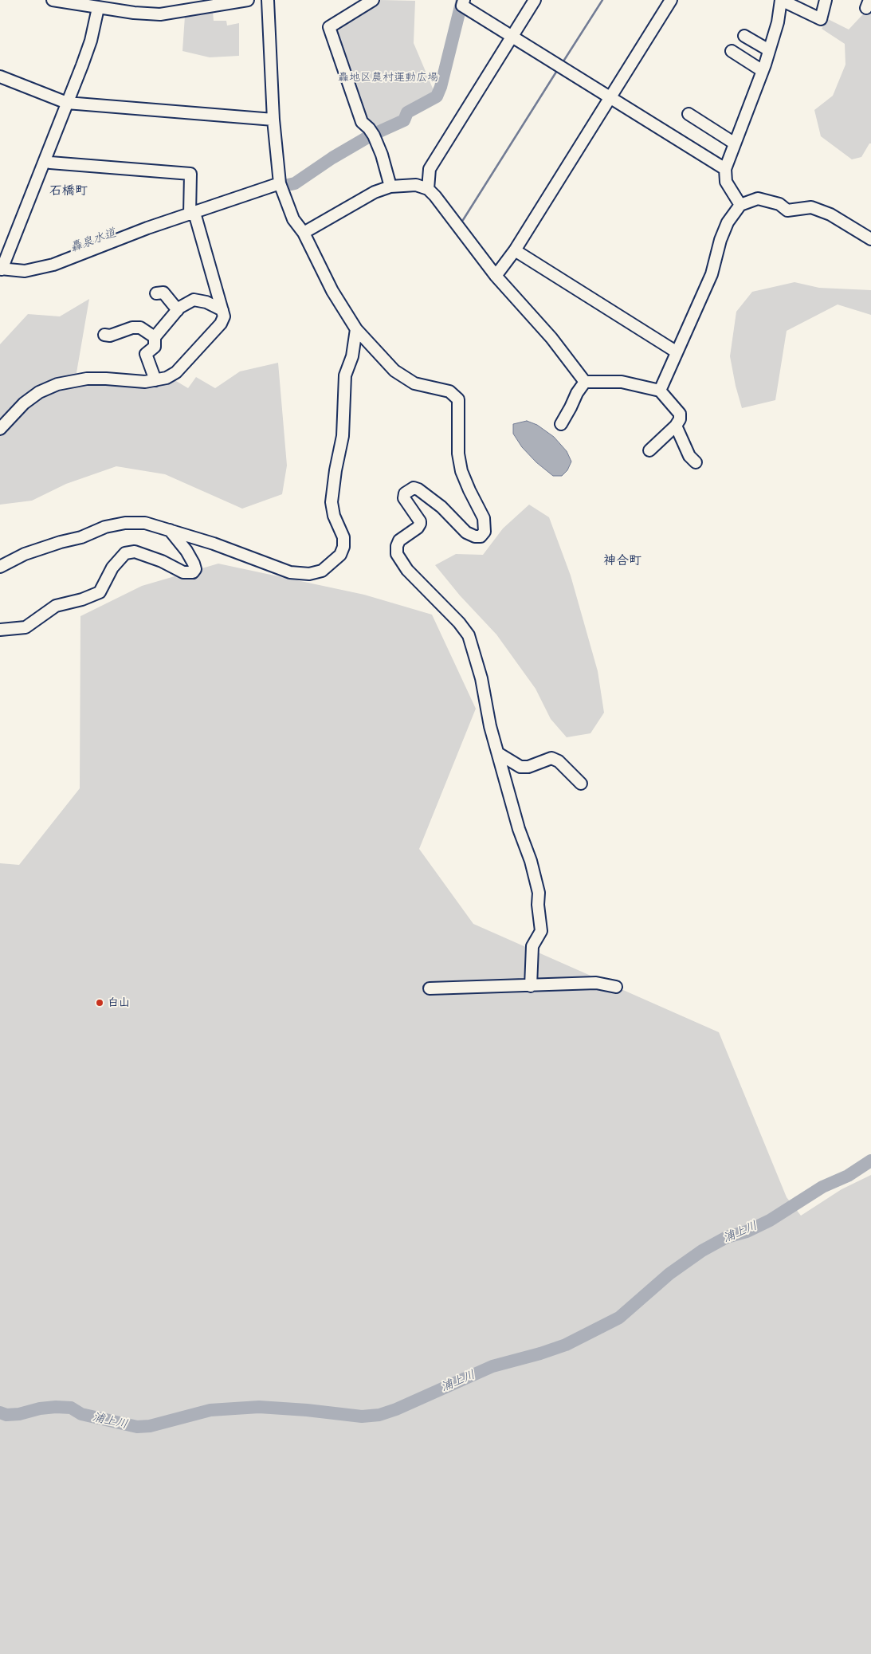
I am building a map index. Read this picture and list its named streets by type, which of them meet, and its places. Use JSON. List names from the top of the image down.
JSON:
{
  "districts": ["石橋町", "神合町"],
  "water": ["轟泉水道", "浦上川"],
  "parks": ["轟地区農村運動広場"],
  "places": ["白山"]
}
